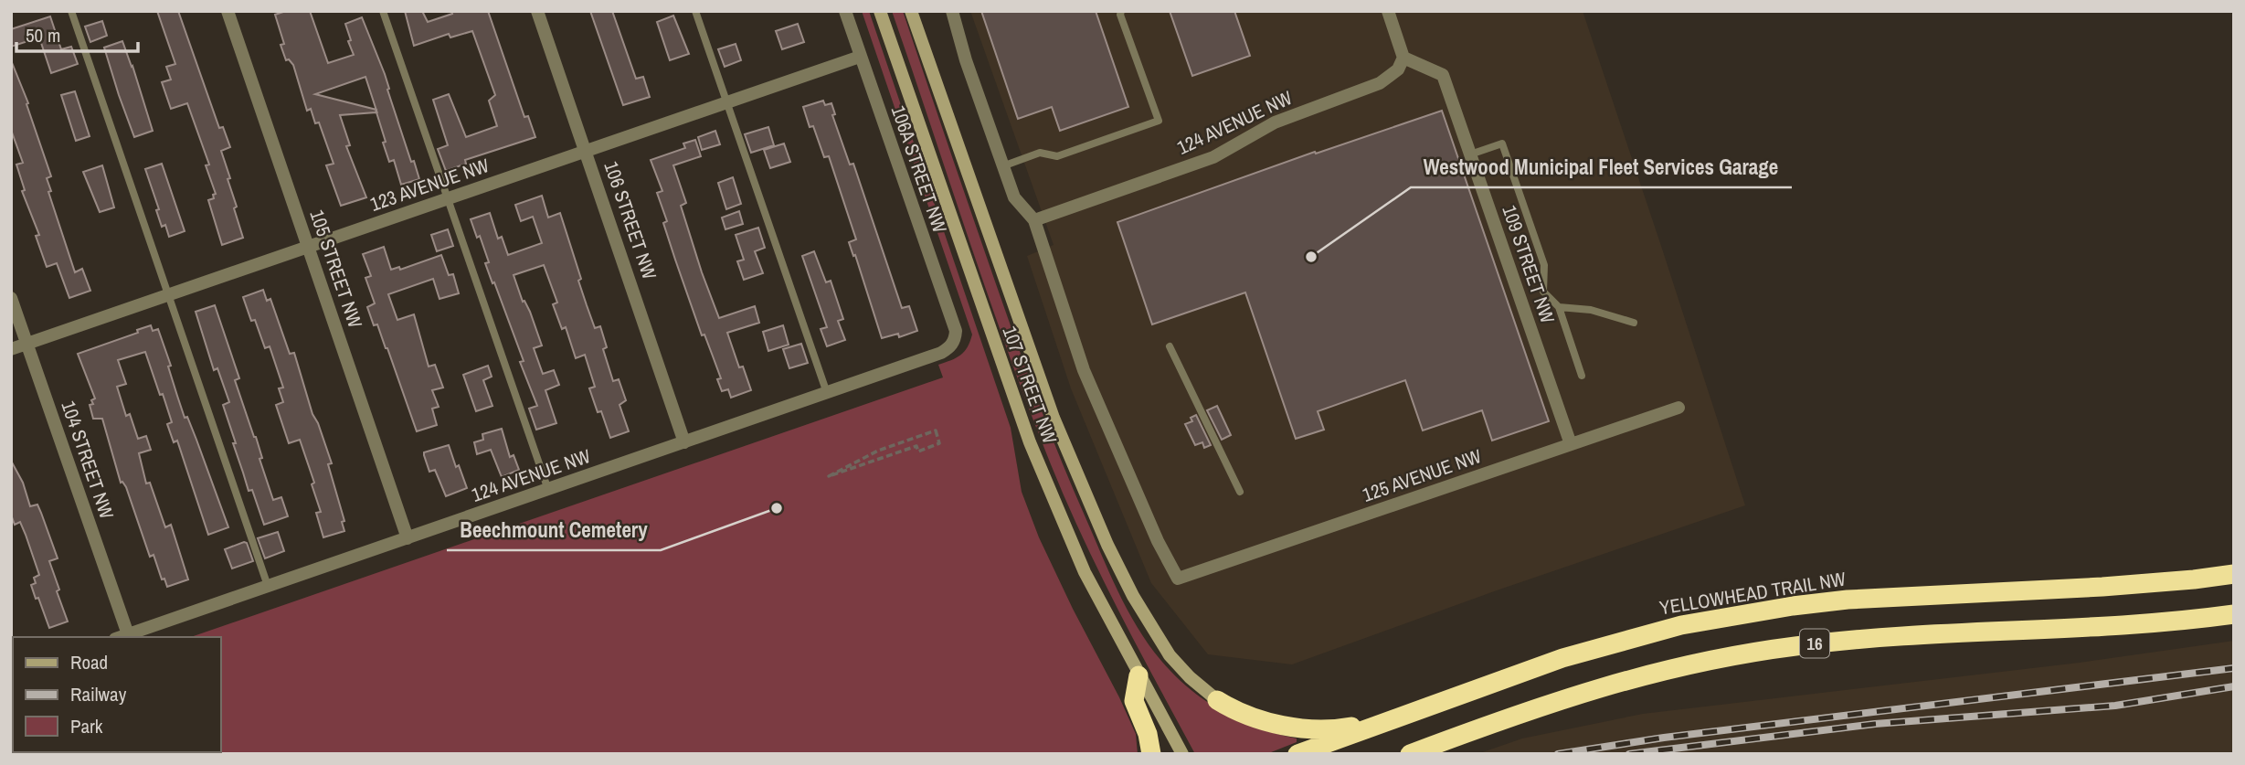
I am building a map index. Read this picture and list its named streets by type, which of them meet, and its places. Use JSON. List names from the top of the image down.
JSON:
{
  "streets": {
    "highway": ["YELLOWHEAD TRAIL NW", "16"],
    "main road": ["107 STREET NW"],
    "street": [
      "124 AVENUE NW",
      "106A STREET NW",
      "123 AVENUE NW",
      "106 STREET NW",
      "109 STREET NW",
      "105 STREET NW",
      "104 STREET NW",
      "125 AVENUE NW"
    ]
  },
  "crossings": [
    ["124 AVENUE NW", "106A STREET NW"],
    ["124 AVENUE NW", "106 STREET NW"],
    ["124 AVENUE NW", "109 STREET NW"],
    ["124 AVENUE NW", "105 STREET NW"],
    ["124 AVENUE NW", "104 STREET NW"],
    ["124 AVENUE NW", "125 AVENUE NW"],
    ["106A STREET NW", "123 AVENUE NW"],
    ["123 AVENUE NW", "106 STREET NW"],
    ["123 AVENUE NW", "105 STREET NW"],
    ["123 AVENUE NW", "104 STREET NW"],
    ["109 STREET NW", "125 AVENUE NW"]
  ],
  "places": ["Westwood Municipal Fleet Services Garage", "Beechmount Cemetery"],
  "legend": ["Road", "Railway", "Park"],
  "scale_bar": "50 m"
}
